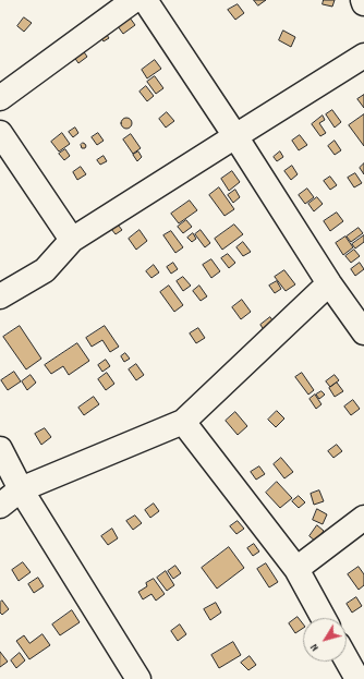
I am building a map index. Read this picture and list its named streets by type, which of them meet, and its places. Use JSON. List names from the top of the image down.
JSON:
{
  "north": "bottom left"
}
